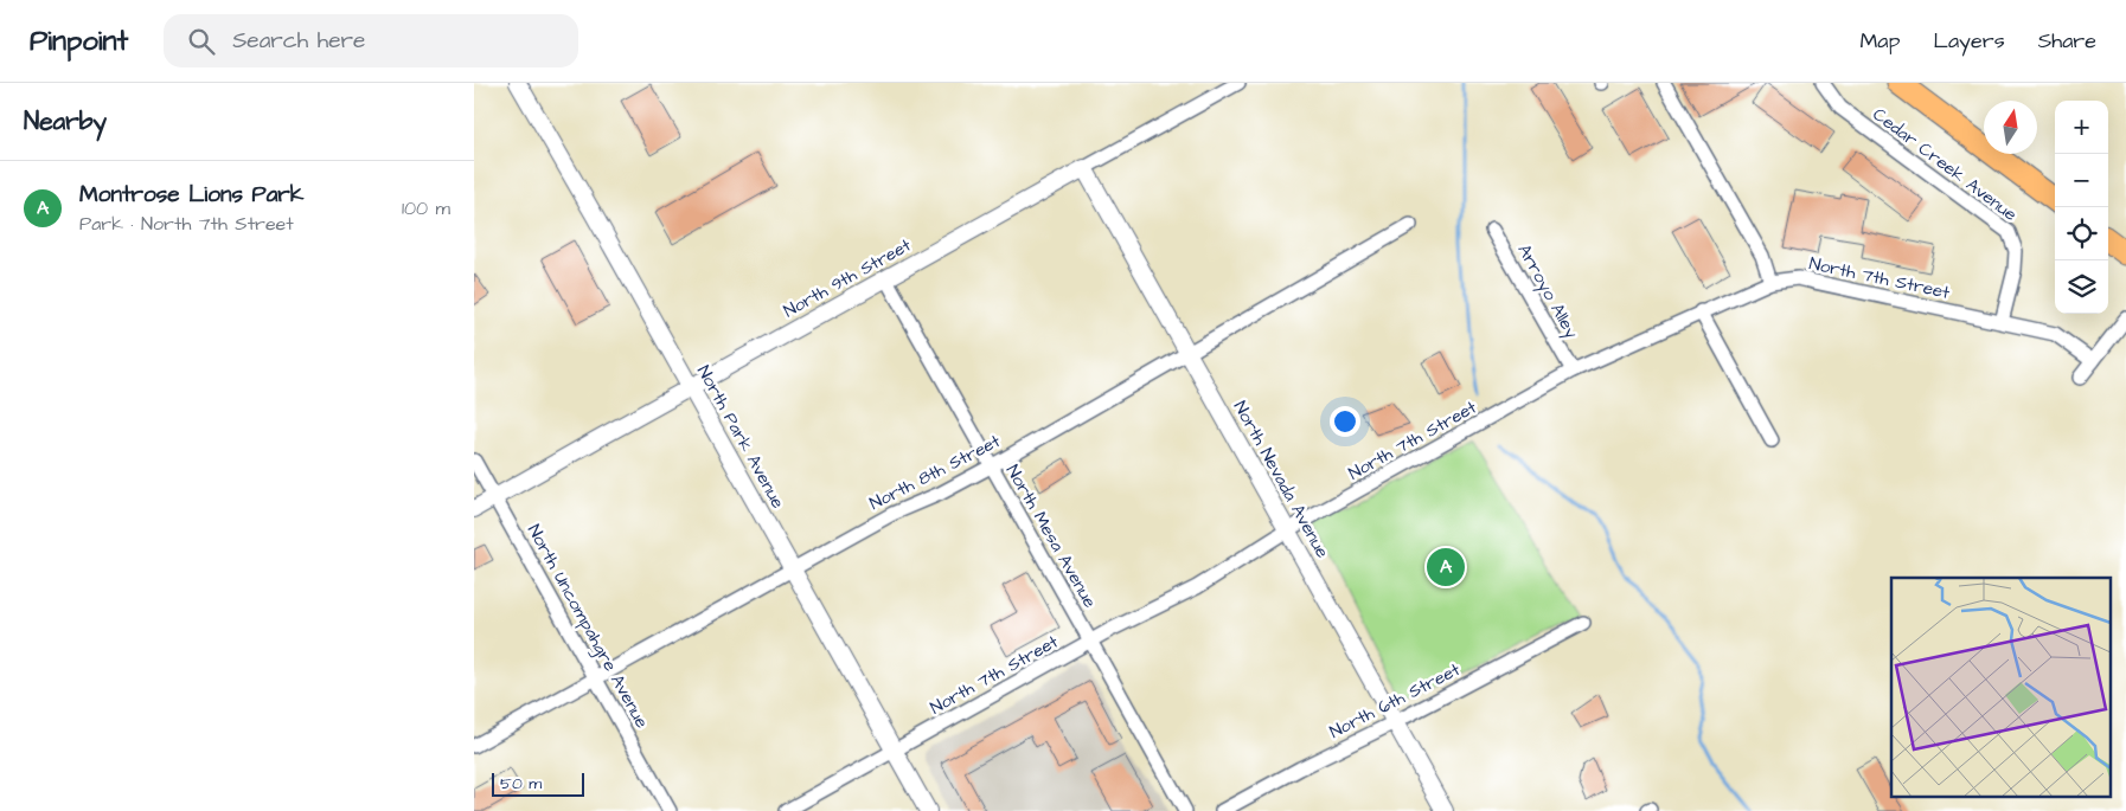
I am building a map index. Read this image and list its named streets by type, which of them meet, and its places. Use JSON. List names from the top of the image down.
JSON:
{
  "streets": {
    "street": [
      "Cedar Creek Avenue",
      "North 9th Street",
      "North 7th Street",
      "Arroyo Alley",
      "North Park Avenue",
      "North 8th Street",
      "North Nevada Avenue",
      "North Mesa Avenue",
      "North Uncompahgre Avenue",
      "North 6th Street"
    ]
  },
  "crossings": [
    ["Cedar Creek Avenue", "North 7th Street"],
    ["North 9th Street", "North Park Avenue"],
    ["North 9th Street", "North Nevada Avenue"],
    ["North 9th Street", "North Mesa Avenue"],
    ["North 9th Street", "North Uncompahgre Avenue"],
    ["North 7th Street", "Arroyo Alley"],
    ["North 7th Street", "North Park Avenue"],
    ["North 7th Street", "North Nevada Avenue"],
    ["North 7th Street", "North Mesa Avenue"],
    ["North Park Avenue", "North 8th Street"],
    ["North 8th Street", "North Nevada Avenue"],
    ["North 8th Street", "North Mesa Avenue"],
    ["North 8th Street", "North Uncompahgre Avenue"],
    ["North Nevada Avenue", "North 6th Street"]
  ],
  "scale_bar": "50 m",
  "north": "top",
  "page": {
    "header": "Pinpoint",
    "search": "Search here",
    "nav": ["Map", "Layers", "Share"],
    "heading": "Nearby",
    "map_buttons": ["+", "−"],
    "list": [
      {
        "mark": "A",
        "name": "Montrose Lions Park",
        "note": "Park · North 7th Street",
        "value": "100 m"
      }
    ],
    "pins": "A",
    "scale": "50 m"
  }
}
